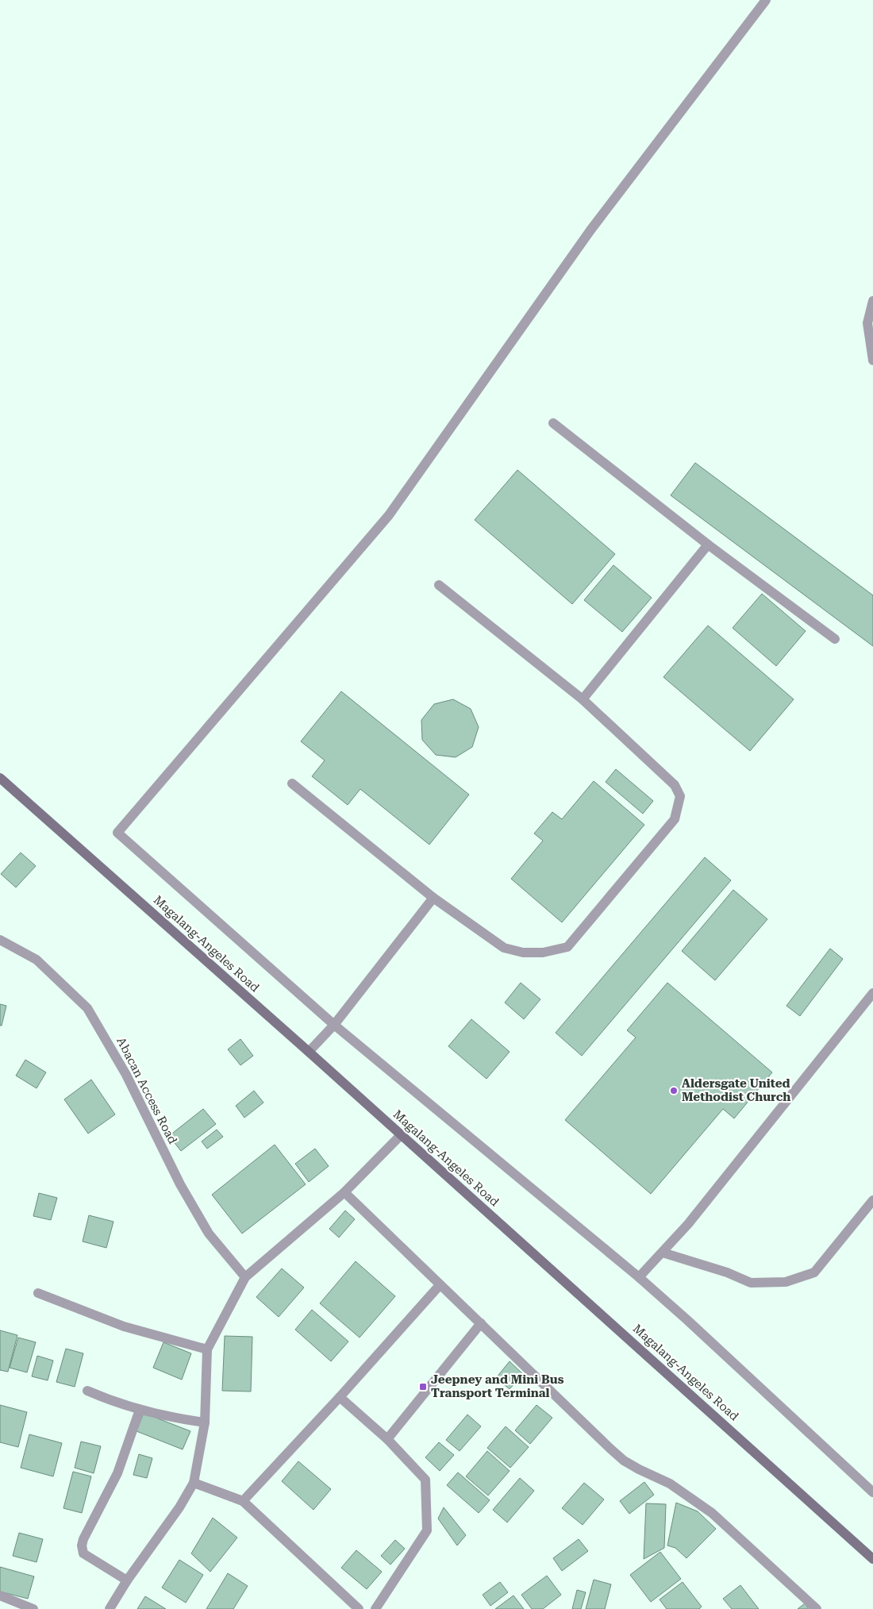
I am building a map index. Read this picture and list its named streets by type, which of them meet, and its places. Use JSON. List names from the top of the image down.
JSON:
{
  "streets": {
    "main road": ["Magalang-Angeles Road"],
    "street": ["Abacan Access Road"]
  },
  "places": {
    "other": ["Aldersgate United Methodist Church"],
    "transit": ["Jeepney and Mini Bus Transport Terminal"]
  }
}
